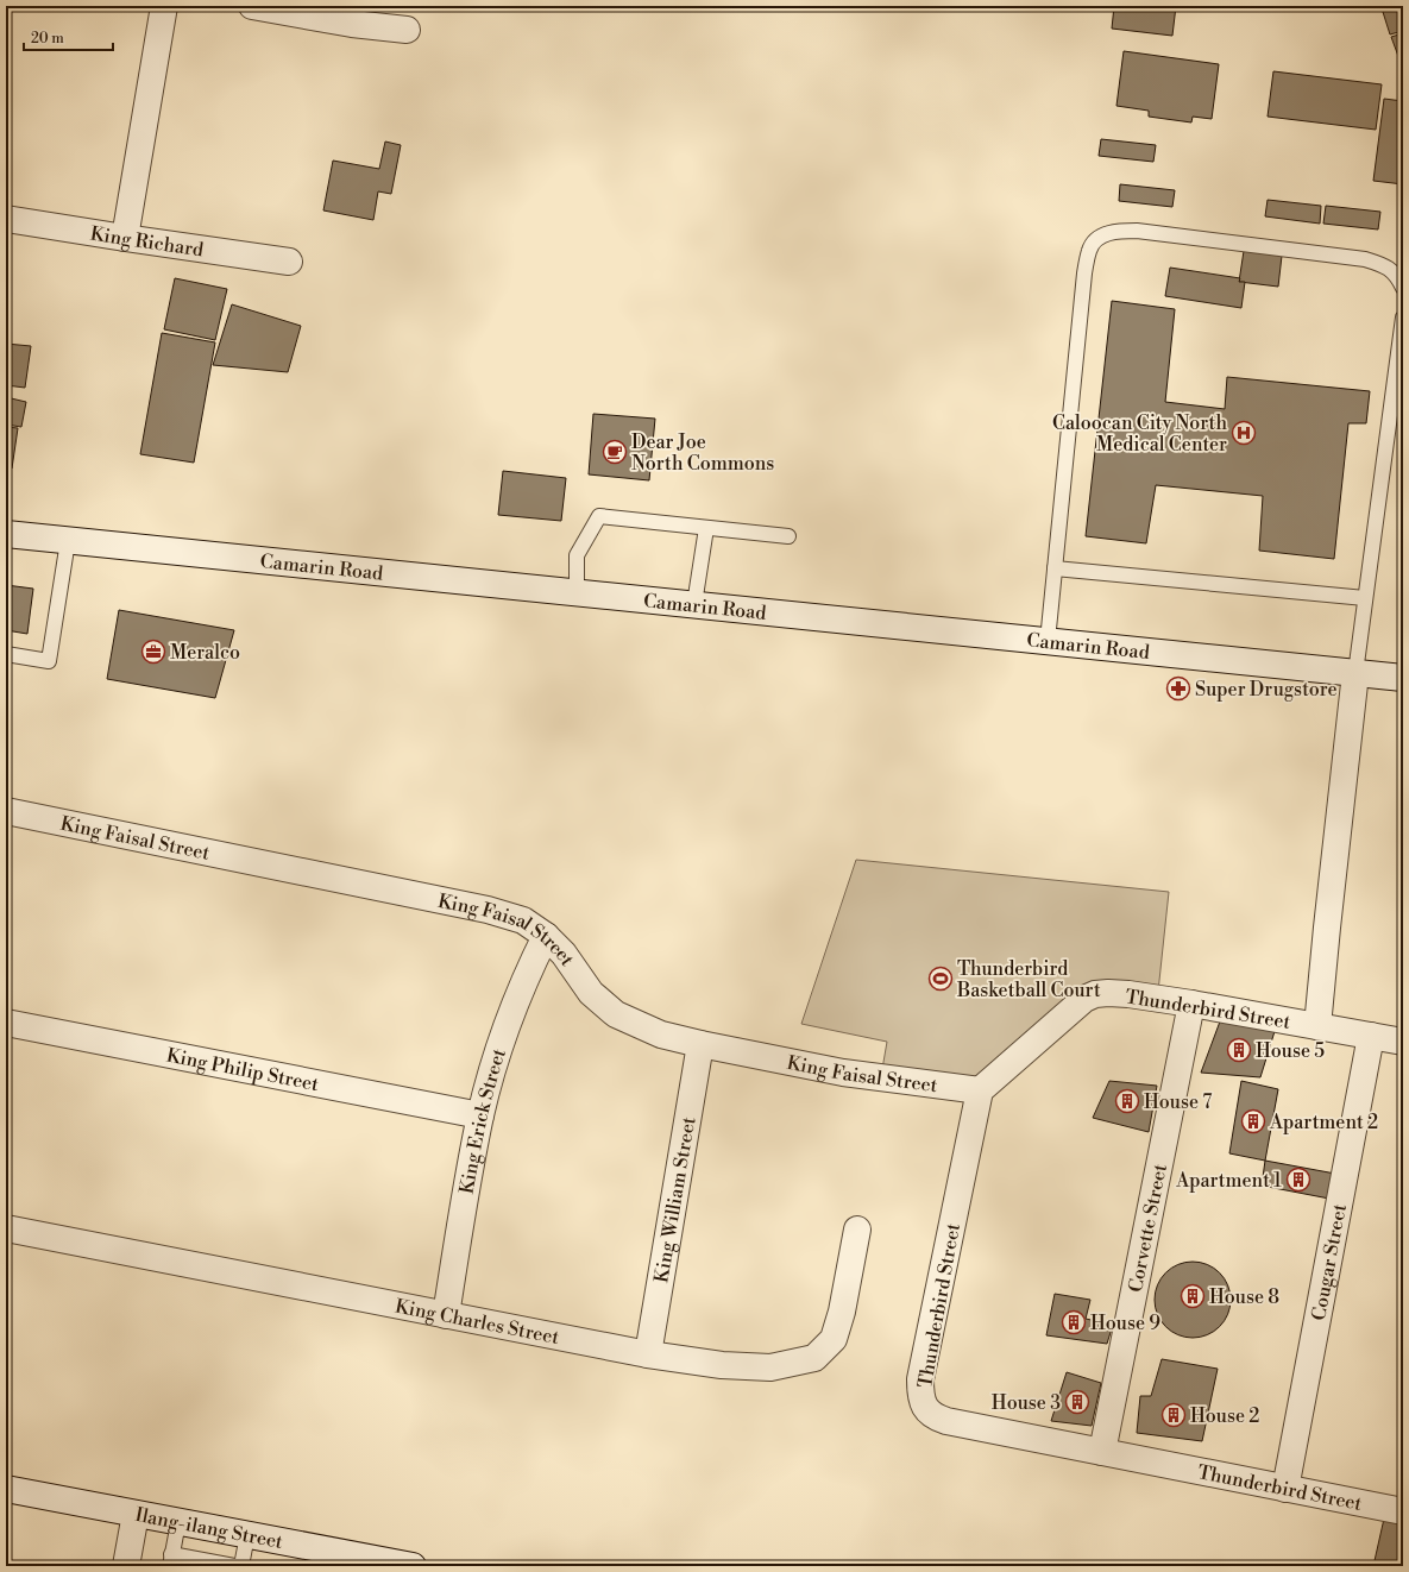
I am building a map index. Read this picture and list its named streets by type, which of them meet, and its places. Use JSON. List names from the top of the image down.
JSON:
{
  "streets": {
    "street": [
      "King Richard",
      "Camarin Road",
      "King Faisal Street",
      "Thunderbird Street",
      "King Philip Street",
      "King Erick Street",
      "King William Street",
      "Corvette Street",
      "Cougar Street",
      "King Charles Street",
      "Ilang-ilang Street"
    ]
  },
  "crossings": [
    ["Camarin Road", "Thunderbird Street"],
    ["King Faisal Street", "Thunderbird Street"],
    ["King Faisal Street", "King Erick Street"],
    ["King Faisal Street", "King William Street"],
    ["Thunderbird Street", "Corvette Street"],
    ["Thunderbird Street", "Cougar Street"],
    ["King Philip Street", "King Erick Street"],
    ["King Erick Street", "King Charles Street"],
    ["King William Street", "King Charles Street"]
  ],
  "places": {
    "hospital": ["Caloocan City North Medical Center"],
    "cafe": ["Dear Joe North Commons"],
    "office": ["Meralco"],
    "pharmacy": ["Super Drugstore"],
    "sports": ["Thunderbird Basketball Court"],
    "building": [
      "House 5",
      "House 7",
      "Apartment 2",
      "Apartment 1",
      "House 8",
      "House 9",
      "House 3",
      "House 2"
    ]
  },
  "scale_bar": "20 m"
}
